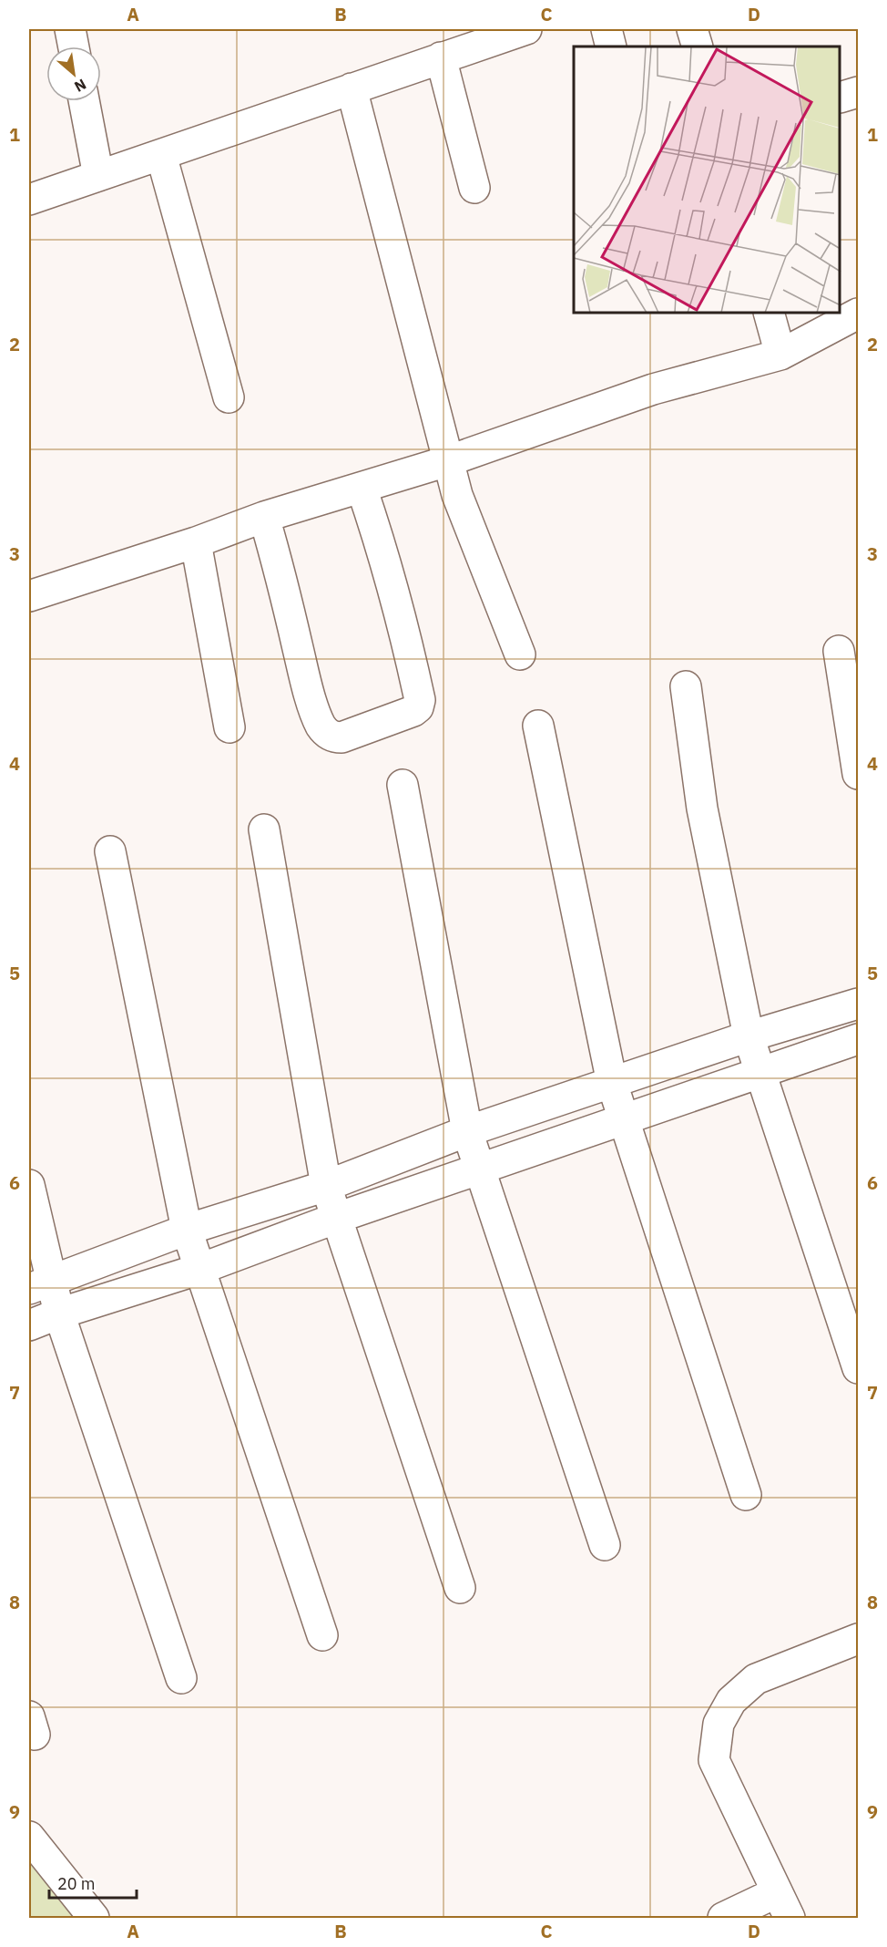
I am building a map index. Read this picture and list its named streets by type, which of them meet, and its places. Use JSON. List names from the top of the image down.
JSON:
{
  "scale_bar": "20 m",
  "north": "bottom right",
  "grid": {
    "columns": [
      "A",
      "B",
      "C",
      "D"
    ],
    "rows": [
      "1",
      "2",
      "3",
      "4",
      "5",
      "6",
      "7",
      "8",
      "9"
    ]
  }
}
